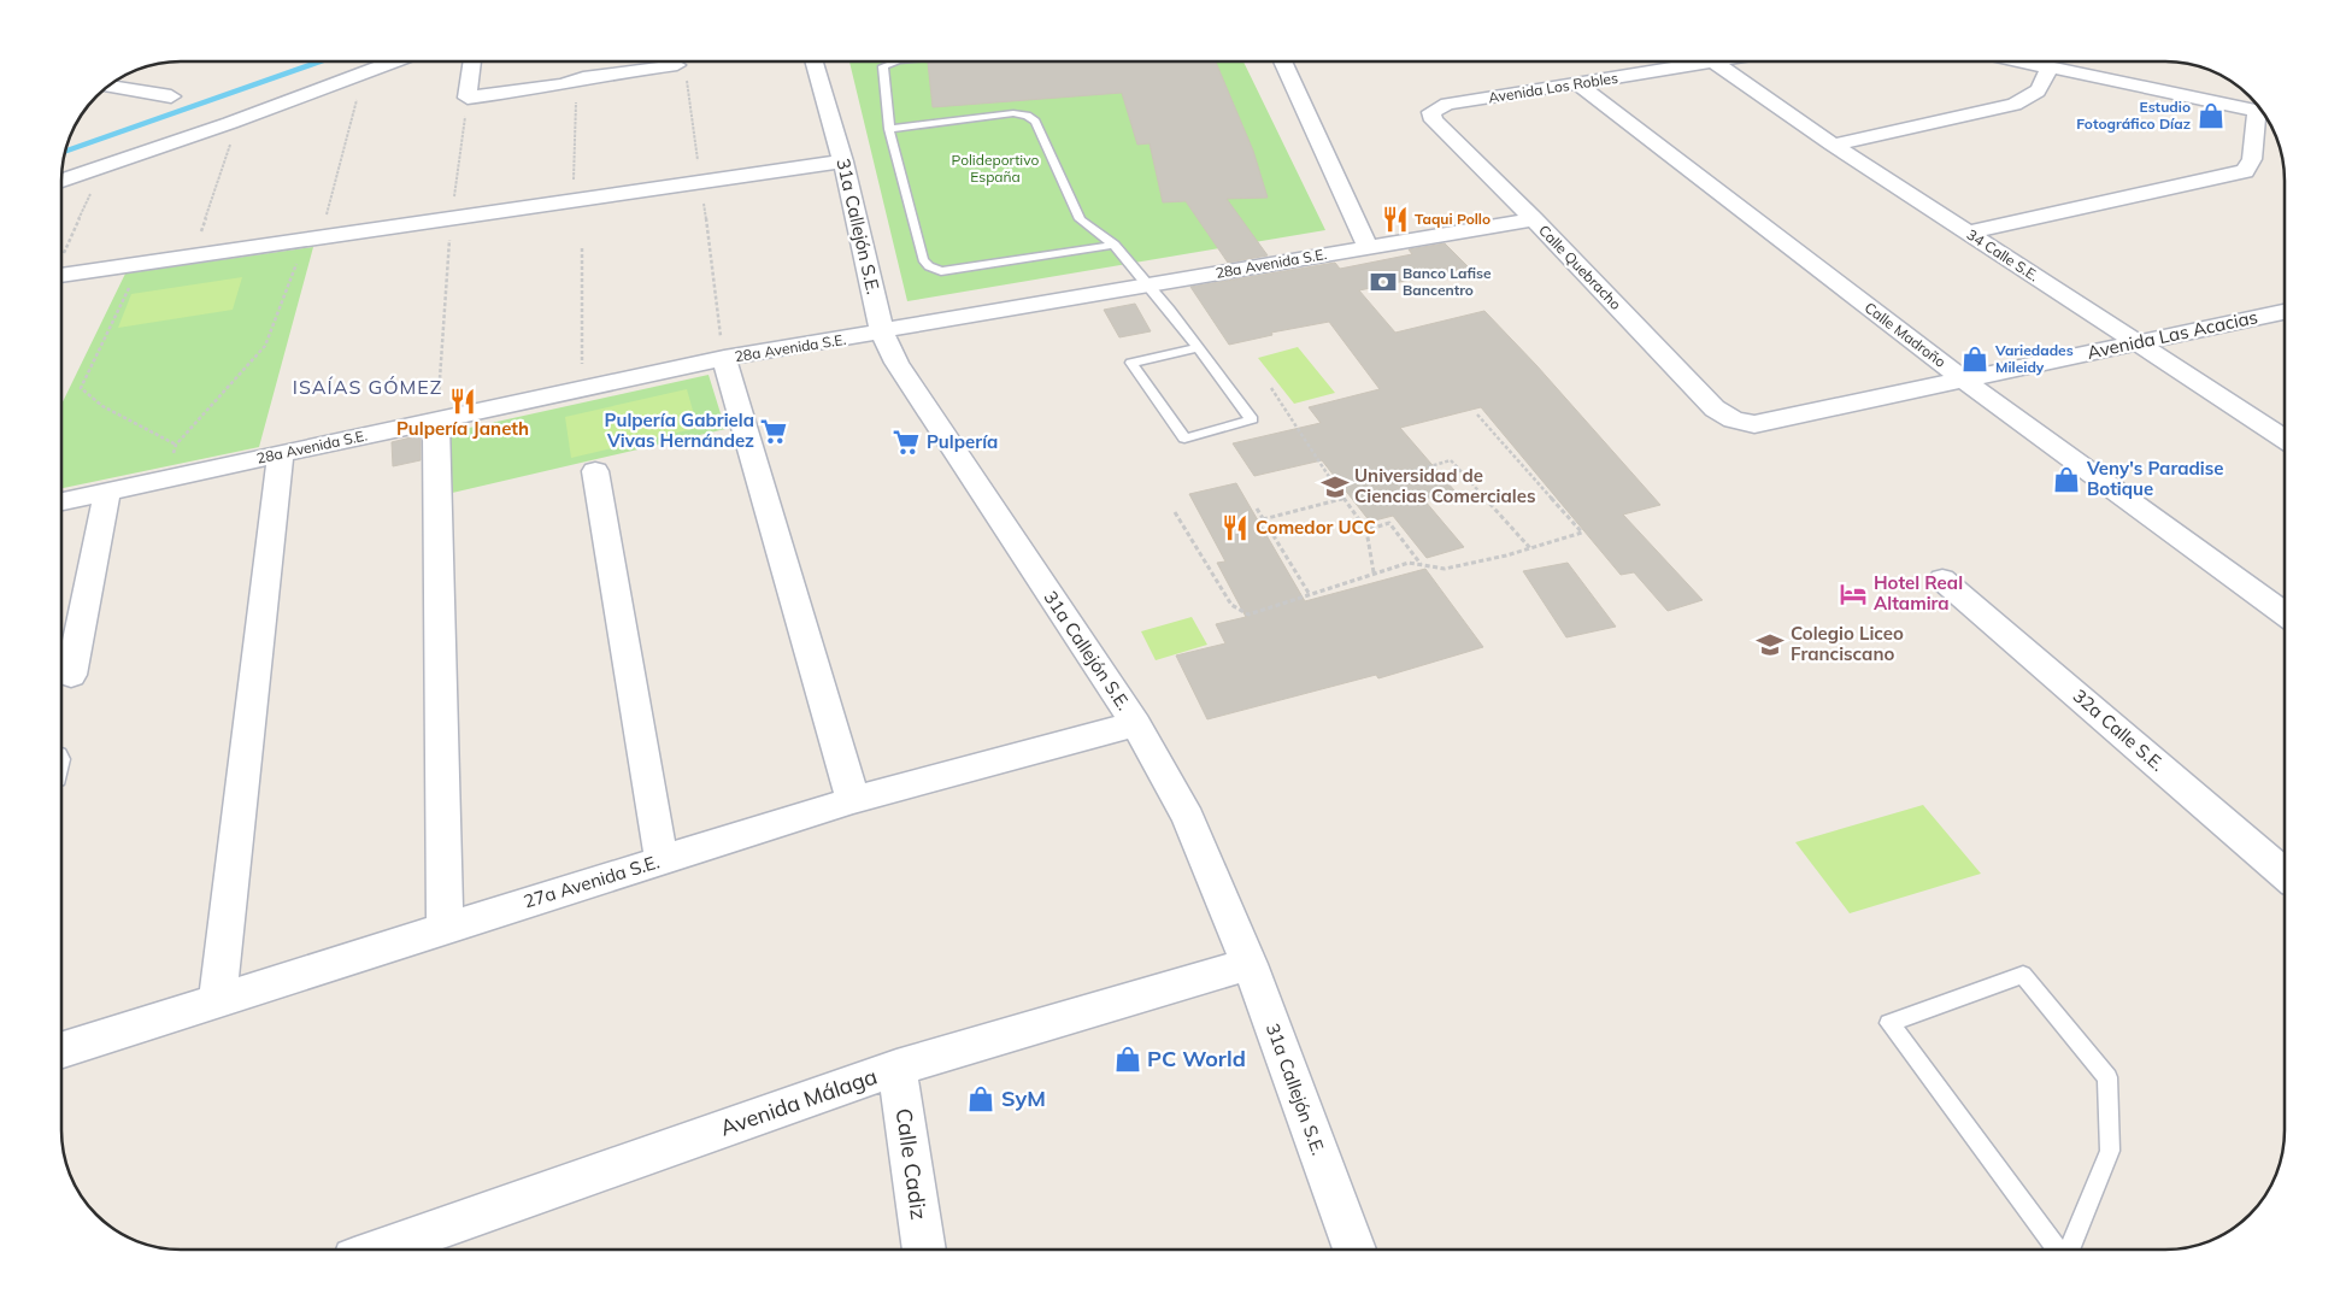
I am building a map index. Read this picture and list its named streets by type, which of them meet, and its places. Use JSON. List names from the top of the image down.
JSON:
{
  "streets": {
    "street": [
      "Avenida Los Robles",
      "31a Callejón S.E.",
      "34 Calle S.E.",
      "28a Avenida S.E.",
      "Calle Quebracho",
      "Calle Madroño",
      "Avenida Las Acacias",
      "32a Calle S.E.",
      "27a Avenida S.E.",
      "Avenida Málaga",
      "Calle Cadiz"
    ]
  },
  "crossings": [
    ["Avenida Los Robles", "34 Calle S.E."],
    ["Avenida Los Robles", "Calle Quebracho"],
    ["Avenida Los Robles", "Calle Madroño"],
    ["31a Callejón S.E.", "28a Avenida S.E."],
    ["31a Callejón S.E.", "27a Avenida S.E."],
    ["31a Callejón S.E.", "Avenida Málaga"],
    ["34 Calle S.E.", "Avenida Las Acacias"],
    ["28a Avenida S.E.", "Calle Quebracho"],
    ["Calle Quebracho", "Avenida Las Acacias"],
    ["Calle Madroño", "Avenida Las Acacias"],
    ["Avenida Málaga", "Calle Cadiz"]
  ],
  "districts": ["ISAÍAS GÓMEZ"],
  "parks": ["Polideportivo España"],
  "places": {
    "shop": [
      "Estudio Fotográfico Díaz",
      "Variedades Mileidy",
      "Veny's Paradise Botique",
      "PC World",
      "SyM"
    ],
    "restaurant": ["Taqui Pollo", "Pulpería Janeth", "Comedor UCC"],
    "bank": ["Banco Lafise Bancentro"],
    "supermarket": ["Pulpería Gabriela Vivas Hernández", "Pulpería"],
    "school or university": ["Universidad de Ciencias Comerciales", "Colegio Liceo Franciscano"],
    "hotel": ["Hotel Real Altamira"]
  }
}
